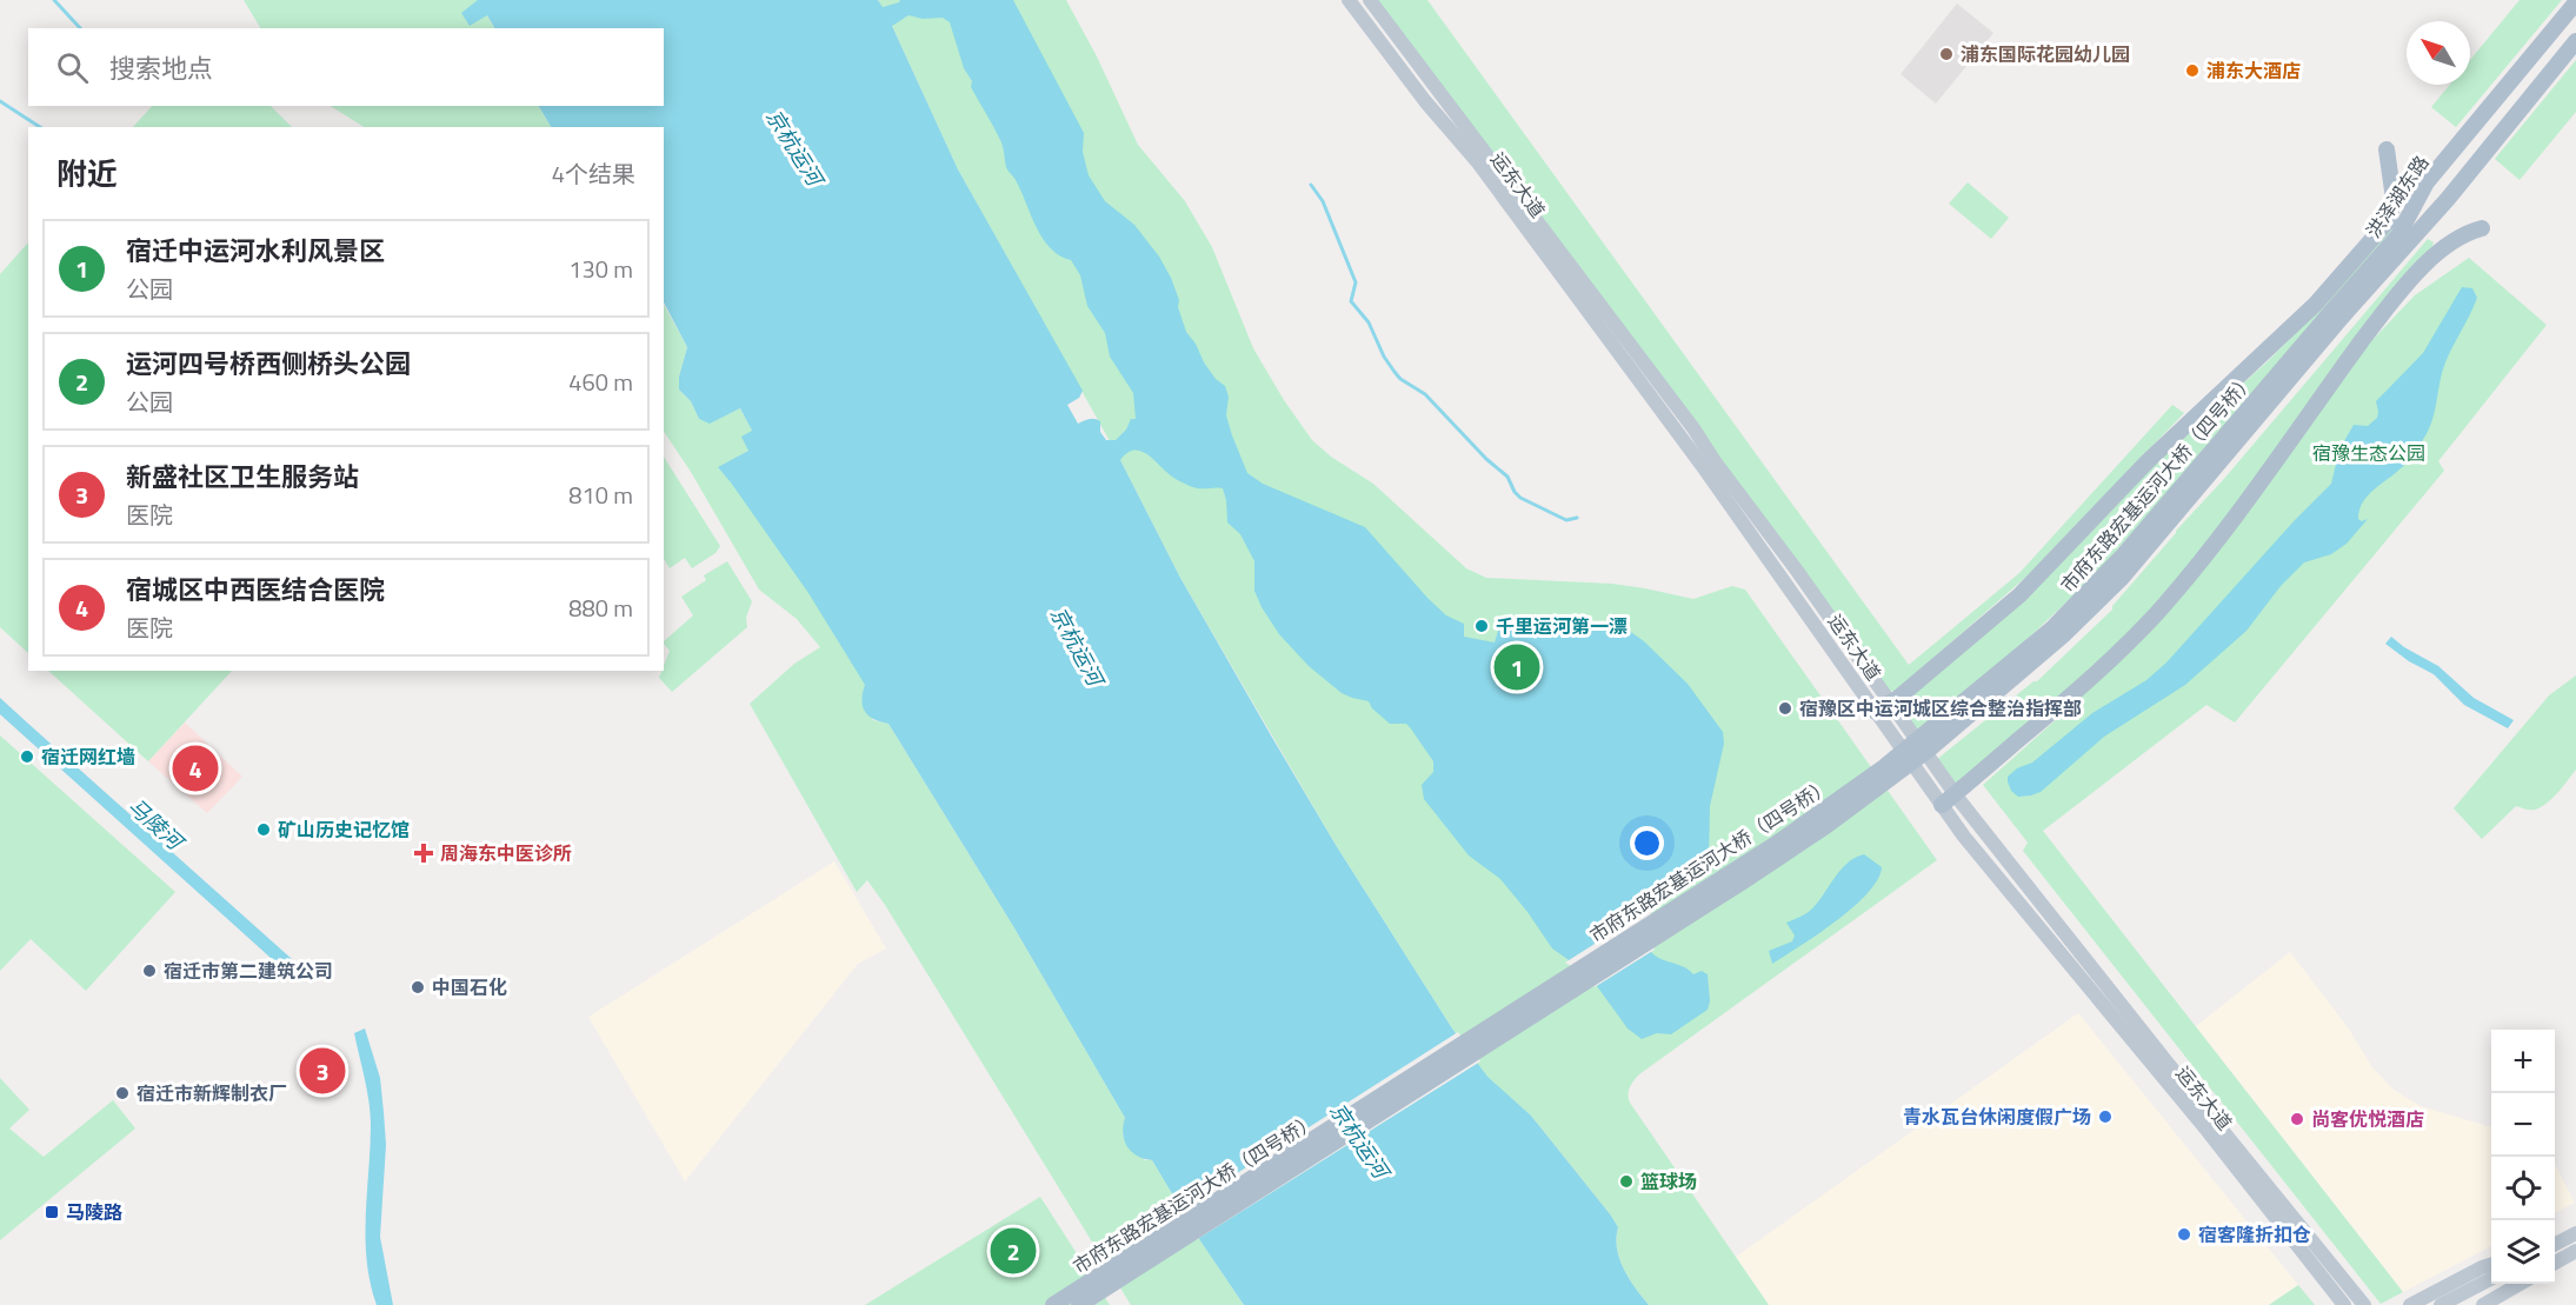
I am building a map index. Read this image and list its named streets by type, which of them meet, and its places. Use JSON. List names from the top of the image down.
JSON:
{
  "streets": {
    "main road": ["运东大道", "洪泽湖东路", "市府东路宏基运河大桥（四号桥）"]
  },
  "crossings": [
    ["洪泽湖东路", "市府东路宏基运河大桥（四号桥）"]
  ],
  "water": ["京杭运河", "马陵河"],
  "parks": ["宿豫生态公园"],
  "places": {
    "other": [
      "浦东国际花园幼儿园",
      "浦东大酒店",
      "千里运河第一漂",
      "宿豫区中运河城区综合整治指挥部",
      "宿迁网红墙",
      "矿山历史记忆馆",
      "宿迁市第二建筑公司",
      "中国石化",
      "宿迁市新辉制衣厂",
      "青水瓦台休闲度假广场",
      "尚客优悦酒店",
      "篮球场",
      "宿客隆折扣仓"
    ],
    "health": ["周海东中医诊所"],
    "transit": ["马陵路"]
  },
  "north": "top left",
  "page": {
    "search": "搜索地点",
    "heading": ["附近", "4个结果"],
    "list": [
      {
        "mark": "1",
        "name": "宿迁中运河水利风景区",
        "note": "公园",
        "value": "130 m"
      },
      {
        "mark": "2",
        "name": "运河四号桥西侧桥头公园",
        "note": "公园",
        "value": "460 m"
      },
      {
        "mark": "3",
        "name": "新盛社区卫生服务站",
        "note": "医院",
        "value": "810 m"
      },
      {
        "mark": "4",
        "name": "宿城区中西医结合医院",
        "note": "医院",
        "value": "880 m"
      }
    ],
    "pins": [
      "1",
      "4",
      "3",
      "2"
    ],
    "map_buttons": ["+", "−"]
  }
}
